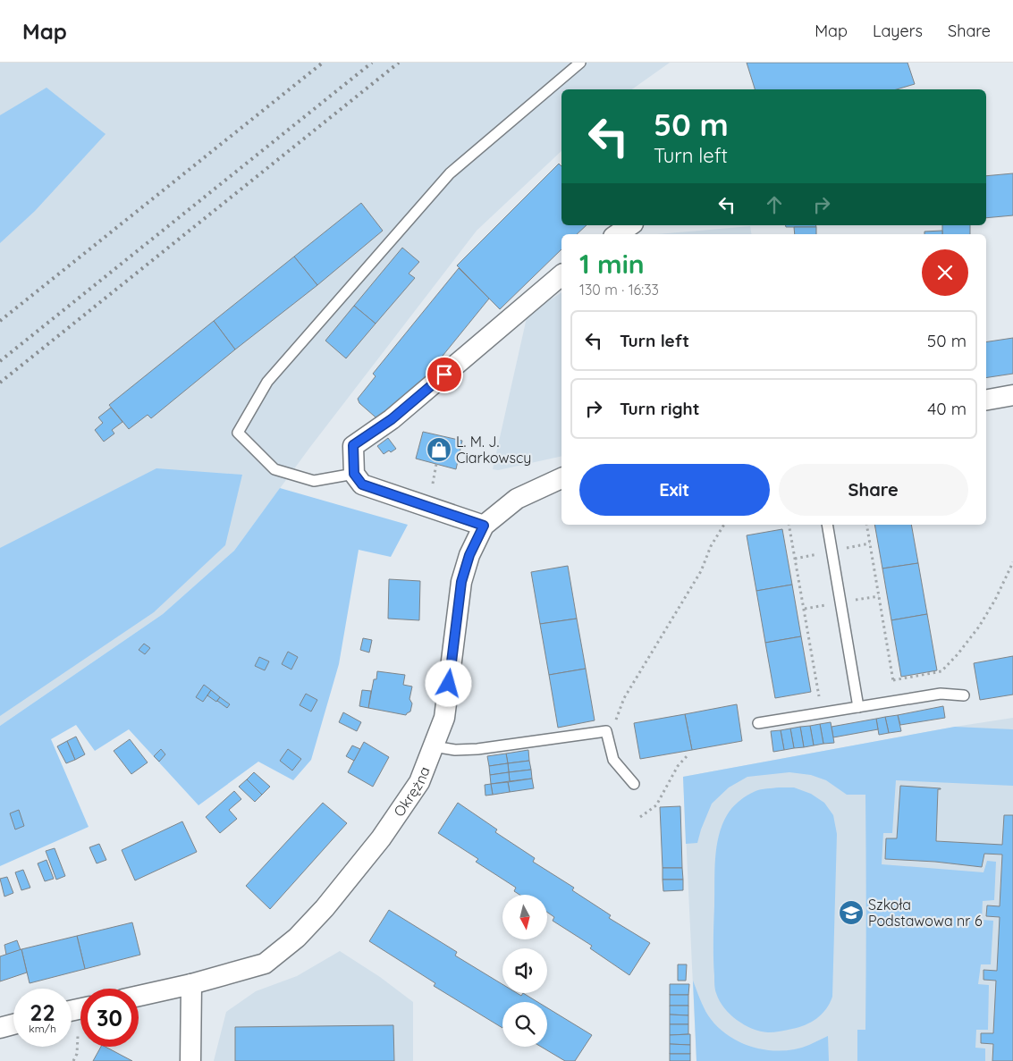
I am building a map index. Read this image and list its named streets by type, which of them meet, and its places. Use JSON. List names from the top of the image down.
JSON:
{
  "streets": {
    "street": ["Okrężna"]
  },
  "places": {
    "shop": ["L. M. J. Ciarkowscy"],
    "school or university": ["Szkoła Podstawowa nr 6"]
  },
  "north": "bottom",
  "page": {
    "header": "Map",
    "nav": ["Map", "Layers", "Share"],
    "turn": ["50 m", "Turn left"],
    "heading": ["1 min", "130 m · 16:33"],
    "list": [
      {
        "name": "Turn left",
        "value": "50 m"
      },
      {
        "name": "Turn right",
        "value": "40 m"
      }
    ],
    "buttons": ["Exit", "Share"],
    "speed": "22 km/h",
    "limit": "30"
  }
}
